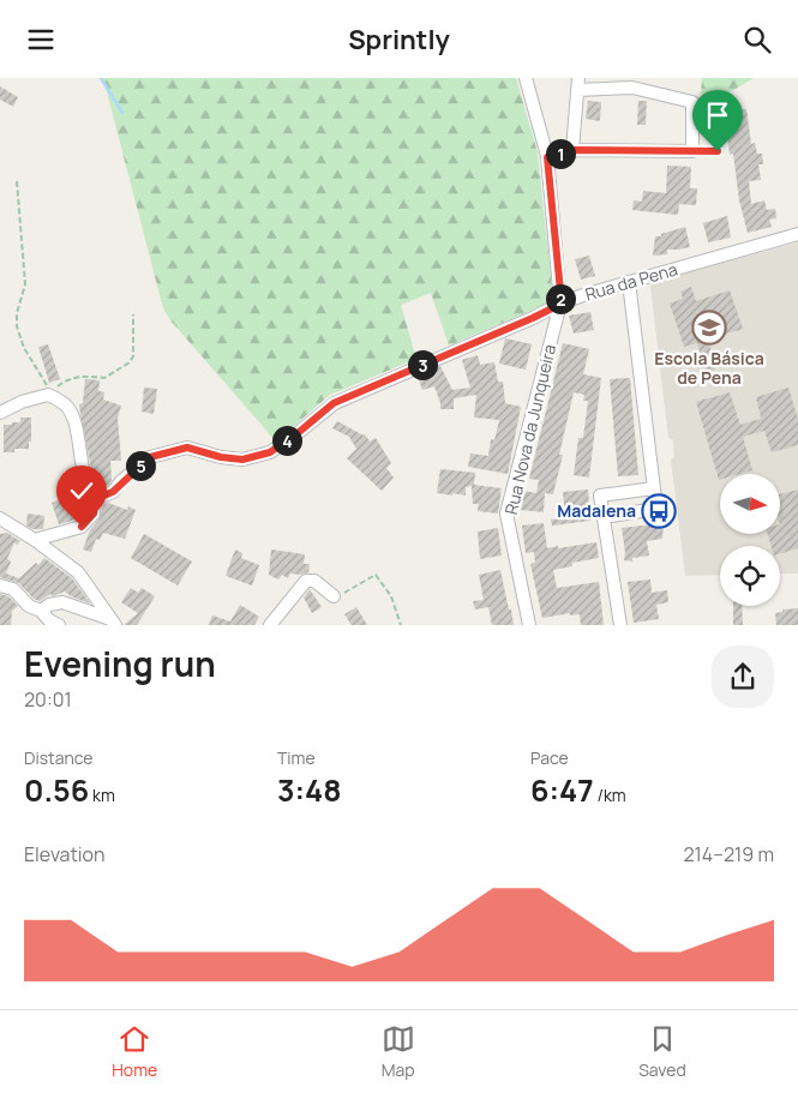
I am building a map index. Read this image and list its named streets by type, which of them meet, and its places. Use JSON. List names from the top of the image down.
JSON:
{
  "streets": {
    "street": ["Rua da Pena", "Rua Nova da Junqueira"]
  },
  "crossings": [
    ["Rua da Pena", "Rua Nova da Junqueira"]
  ],
  "places": {
    "school or university": ["Escola Básica de Pena"],
    "bus stop": ["Madalena"]
  },
  "north": "right",
  "page": {
    "header": "Sprintly",
    "pins": [
      "1",
      "2",
      "3",
      "4",
      "5"
    ],
    "heading": ["Evening run", "20:01"],
    "stats": [
      ["Distance", "0.56 km"],
      ["Time", "3:48"],
      ["Pace", "6:47 /km"]
    ],
    "chart": ["Elevation", "214–219 m"],
    "tabs": ["Home", "Map", "Saved"]
  }
}
